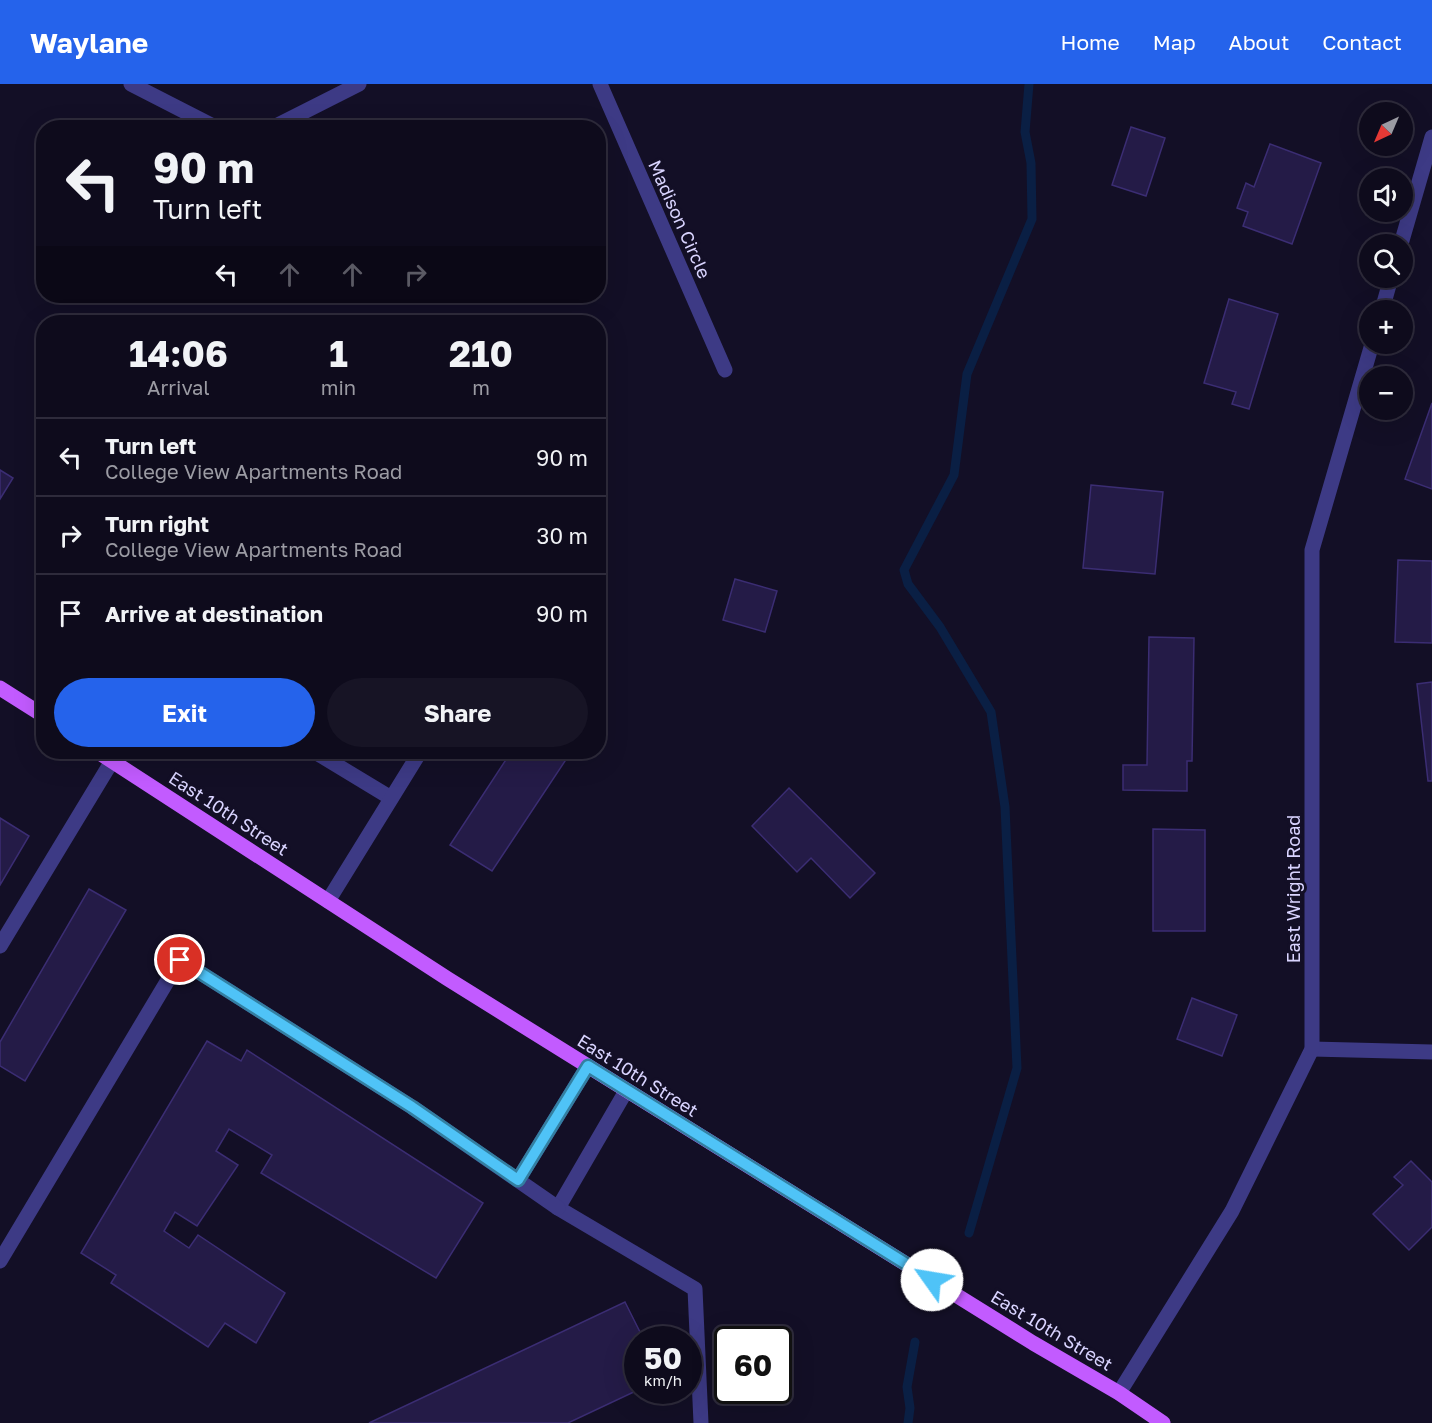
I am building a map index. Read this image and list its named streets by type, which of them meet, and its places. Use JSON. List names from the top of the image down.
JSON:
{
  "streets": {
    "main road": ["East 10th Street"],
    "street": ["Madison Circle", "East Wright Road"]
  },
  "crossings": [
    ["East 10th Street", "East Wright Road"]
  ],
  "north": "bottom left",
  "page": {
    "header": "Waylane",
    "nav": [
      "Home",
      "Map",
      "About",
      "Contact"
    ],
    "map_buttons": ["+", "−"],
    "turn": ["90 m", "Turn left"],
    "eta": [
      "14:06",
      "Arrival",
      "1",
      "min",
      "210",
      "m"
    ],
    "list": [
      {
        "name": "Turn left",
        "note": "College View Apartments Road",
        "value": "90 m"
      },
      {
        "name": "Turn right",
        "note": "College View Apartments Road",
        "value": "30 m"
      },
      {
        "name": "Arrive at destination",
        "value": "90 m"
      }
    ],
    "buttons": ["Exit", "Share"],
    "speed": "50 km/h",
    "limit": "60"
  }
}
